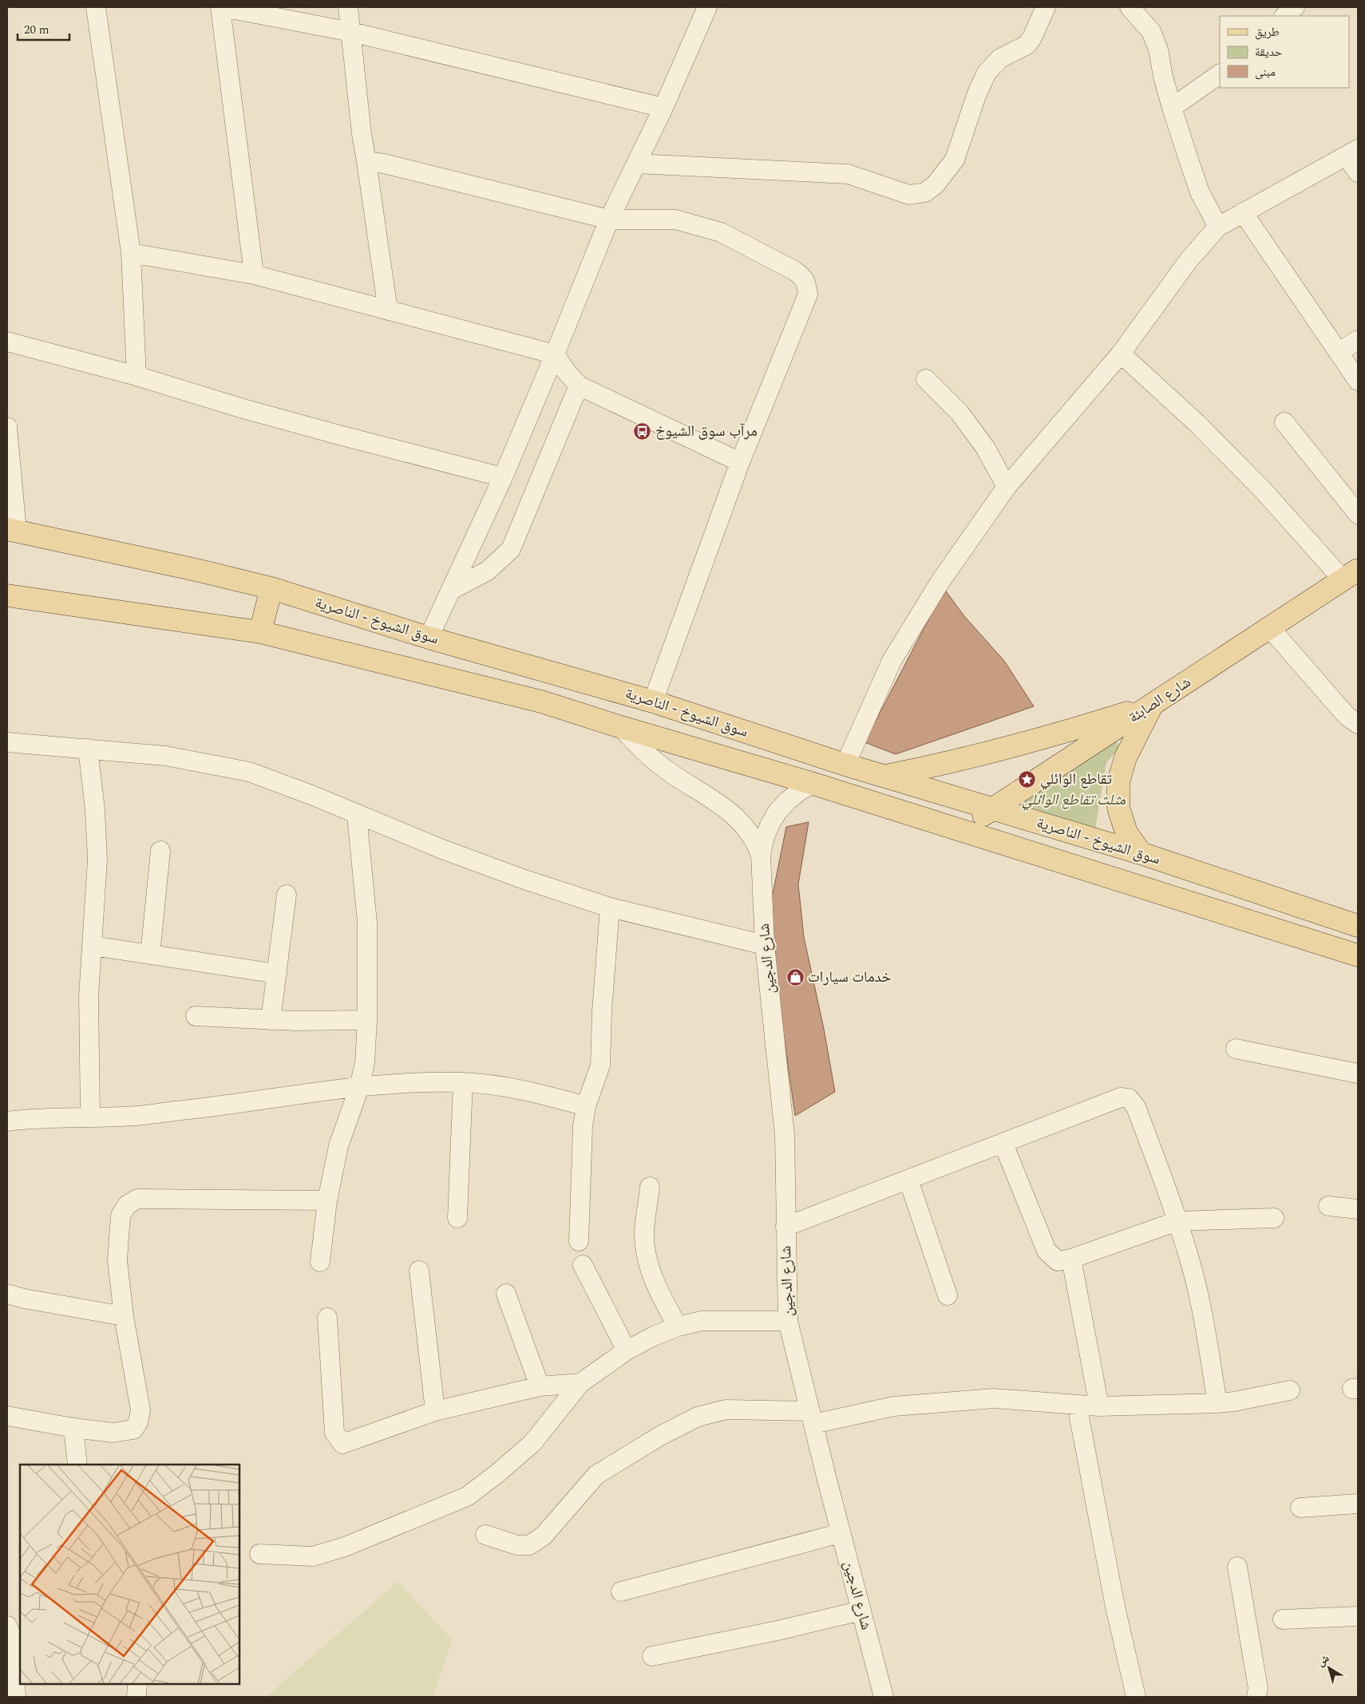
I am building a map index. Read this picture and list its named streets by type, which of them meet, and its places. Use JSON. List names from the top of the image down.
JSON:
{
  "streets": {
    "main road": ["سوق الشيوخ - الناصرية", "شارع الصابئة"],
    "street": ["شارع الدجين"]
  },
  "crossings": [
    ["سوق الشيوخ - الناصرية", "شارع الصابئة"],
    ["سوق الشيوخ - الناصرية", "شارع الدجين"]
  ],
  "parks": ["مثلث تقاطع الوائلي"],
  "places": {
    "bus stop": ["مرآب سوق الشيوخ"],
    "place": ["تقاطع الوائلي"],
    "shop": ["خدمات سيارات"]
  },
  "legend": ["طريق", "حديقة", "مبنى"],
  "scale_bar": "20 m",
  "north": "top left"
}
